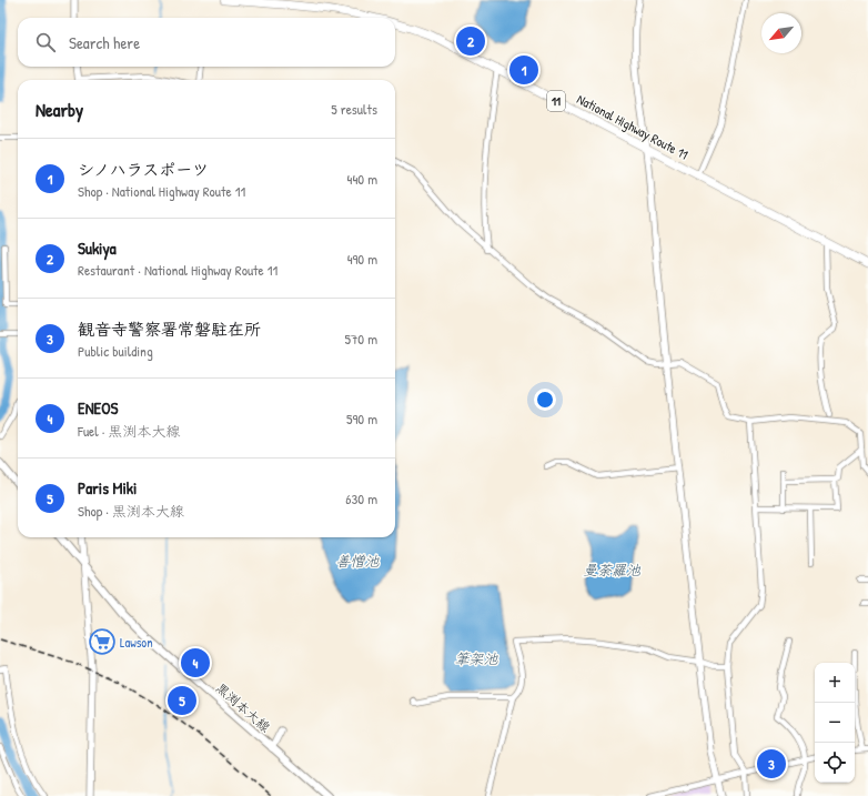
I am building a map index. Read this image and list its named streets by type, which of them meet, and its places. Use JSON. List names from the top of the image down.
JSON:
{
  "streets": {
    "highway": ["11", "National Highway Route 11"],
    "main road": ["黒渕本大線"]
  },
  "water": ["善憎池", "曼荼羅池", "筆架池"],
  "places": {
    "supermarket": ["Lawson"]
  },
  "north": "bottom left",
  "page": {
    "search": "Search here",
    "pins": [
      "2",
      "1",
      "4",
      "5",
      "3"
    ],
    "heading": ["Nearby", "5 results"],
    "list": [
      {
        "mark": "1",
        "name": "シノハラスポーツ",
        "note": "Shop · National Highway Route 11",
        "value": "440 m"
      },
      {
        "mark": "2",
        "name": "Sukiya",
        "note": "Restaurant · National Highway Route 11",
        "value": "490 m"
      },
      {
        "mark": "3",
        "name": "観音寺警察署常磐駐在所",
        "note": "Public building",
        "value": "570 m"
      },
      {
        "mark": "4",
        "name": "ENEOS",
        "note": "Fuel · 黒渕本大線",
        "value": "590 m"
      },
      {
        "mark": "5",
        "name": "Paris Miki",
        "note": "Shop · 黒渕本大線",
        "value": "630 m"
      }
    ],
    "map_buttons": ["+", "−"]
  }
}
